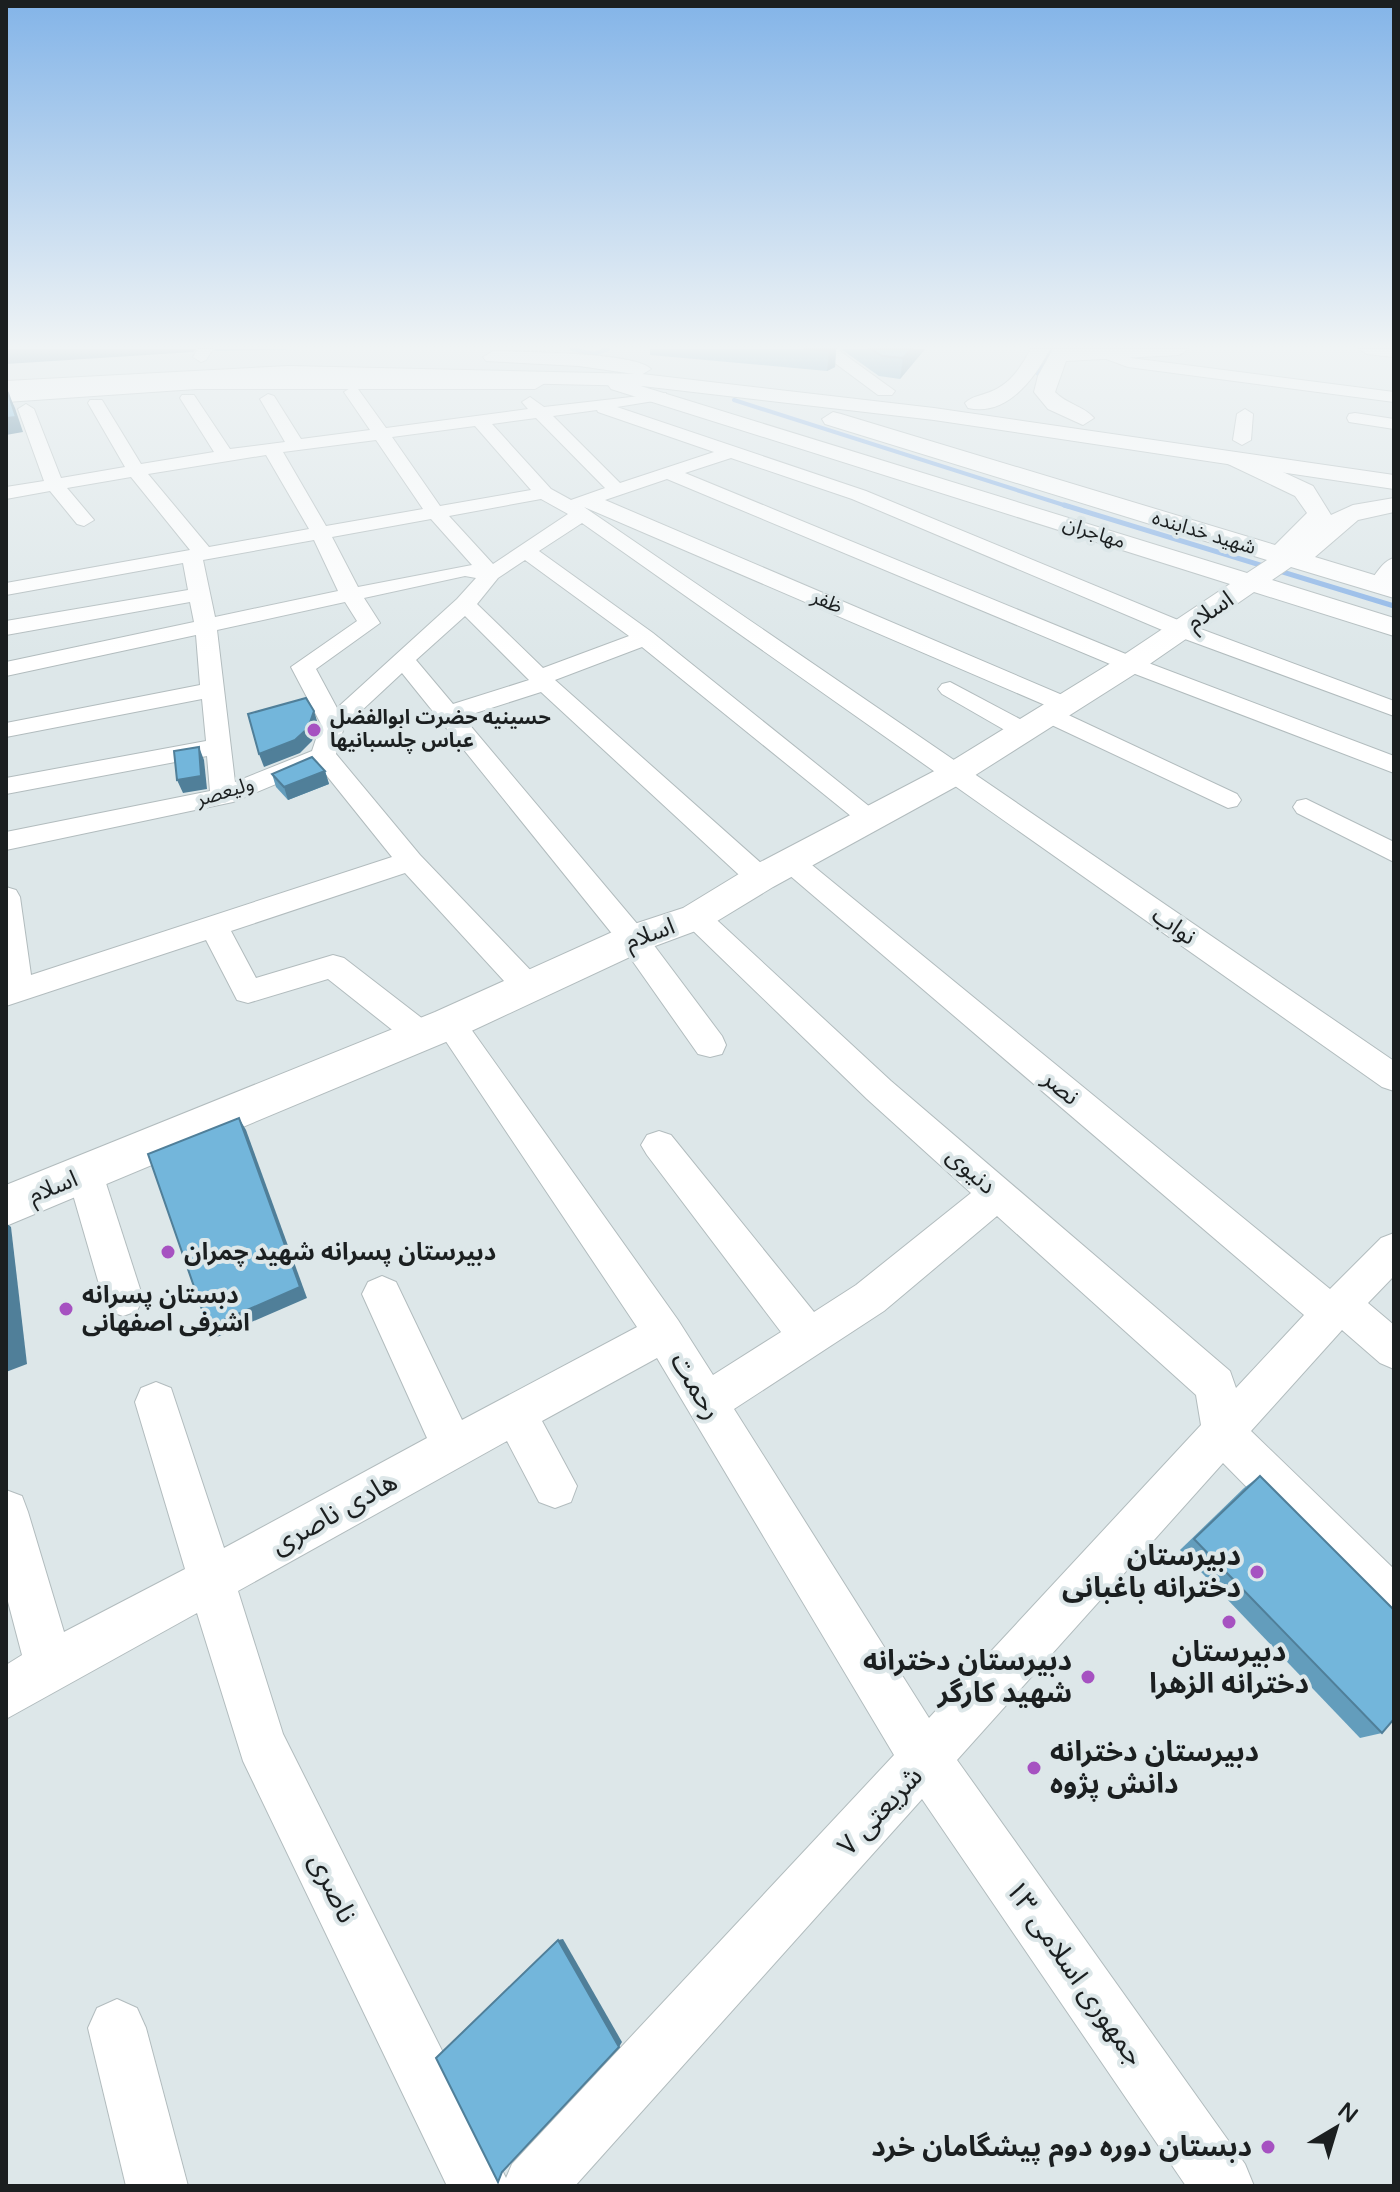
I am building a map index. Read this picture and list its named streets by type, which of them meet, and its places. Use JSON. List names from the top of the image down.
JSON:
{
  "streets": {
    "main road": ["مهاجران", "شهید خدابنده", "اسلام"],
    "street": [
      "ظفر",
      "ولیعصر",
      "نواب",
      "نصر",
      "دنیوی",
      "رحمت",
      "هادی ناصری",
      "شریعتی ۷",
      "ناصری",
      "جمهوری اسلامی ۱۳"
    ]
  },
  "crossings": [
    ["مهاجران", "اسلام"],
    ["شهید خدابنده", "اسلام"],
    ["ظفر", "اسلام"],
    ["ظفر", "نواب"],
    ["اسلام", "نواب"],
    ["اسلام", "نصر"],
    ["اسلام", "دنیوی"],
    ["اسلام", "رحمت"],
    ["نصر", "شریعتی ۷"],
    ["دنیوی", "شریعتی ۷"],
    ["رحمت", "هادی ناصری"],
    ["رحمت", "شریعتی ۷"],
    ["رحمت", "جمهوری اسلامی ۱۳"],
    ["هادی ناصری", "ناصری"],
    ["شریعتی ۷", "جمهوری اسلامی ۱۳"]
  ],
  "places": [
    "حسینیه حضرت ابوالفضل عباس چلسبانیها",
    "دبیرستان پسرانه شهید چمران",
    "دبستان پسرانه اشرفی اصفهانی",
    "دبیرستان دخترانه باغبانی",
    "دبیرستان دخترانه الزهرا",
    "دبیرستان دخترانه شهید کارگر",
    "دبیرستان دخترانه دانش پژوه",
    "دبستان دوره دوم پیشگامان خرد"
  ],
  "north": "top right"
}
